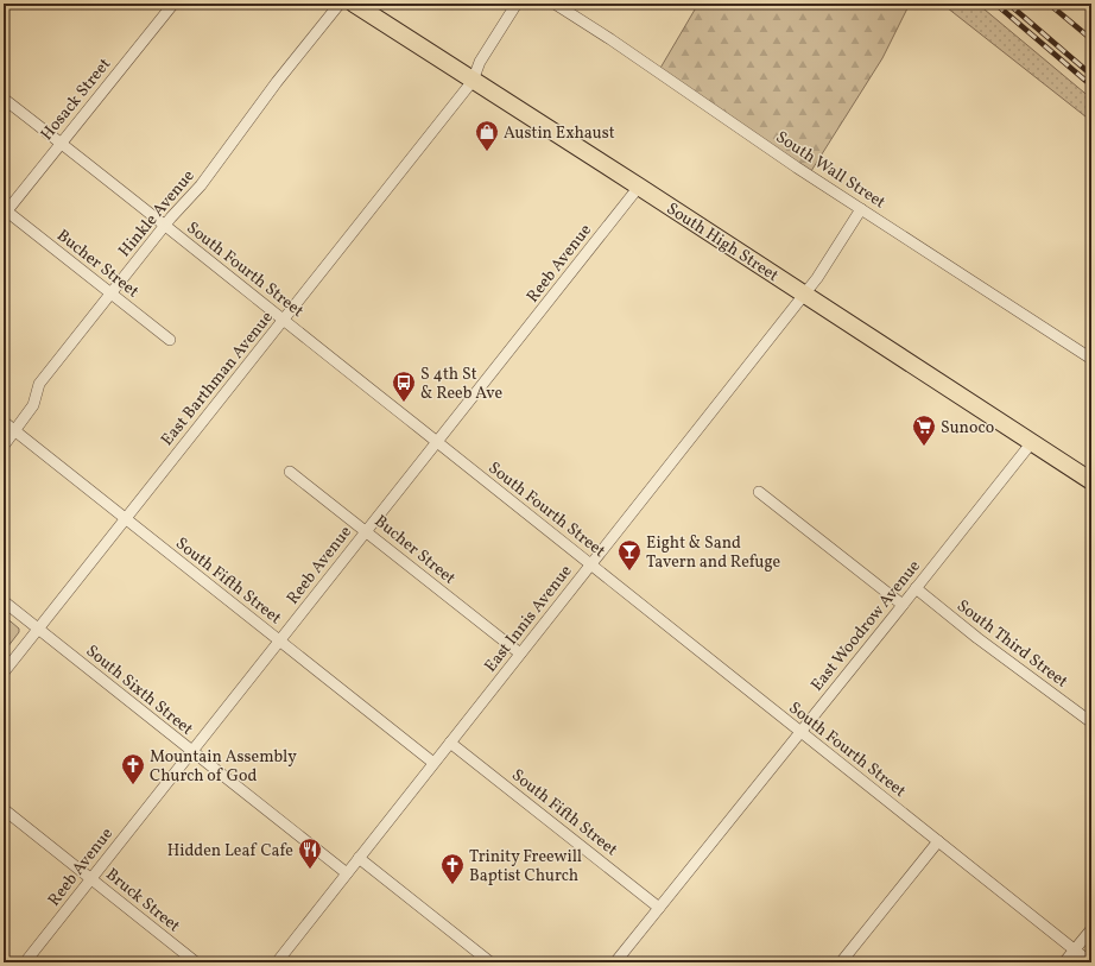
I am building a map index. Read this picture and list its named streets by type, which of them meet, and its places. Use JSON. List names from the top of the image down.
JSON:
{
  "streets": {
    "main road": ["South High Street"],
    "street": [
      "Hosack Street",
      "South Wall Street",
      "Hinkle Avenue",
      "Bucher Street",
      "Reeb Avenue",
      "South Fourth Street",
      "East Barthman Avenue",
      "South Fifth Street",
      "East Innis Avenue",
      "East Woodrow Avenue",
      "South Third Street",
      "South Sixth Street",
      "Bruck Street"
    ]
  },
  "crossings": [
    ["Hosack Street", "Bucher Street"],
    ["Hosack Street", "South Fourth Street"],
    ["South Wall Street", "East Innis Avenue"],
    ["Hinkle Avenue", "Bucher Street"],
    ["Hinkle Avenue", "South Fourth Street"],
    ["Hinkle Avenue", "South Fifth Street"],
    ["South High Street", "Reeb Avenue"],
    ["South High Street", "East Barthman Avenue"],
    ["South High Street", "East Innis Avenue"],
    ["South High Street", "East Woodrow Avenue"],
    ["Bucher Street", "Reeb Avenue"],
    ["Bucher Street", "East Innis Avenue"],
    ["Reeb Avenue", "South Fourth Street"],
    ["Reeb Avenue", "South Fifth Street"],
    ["Reeb Avenue", "South Sixth Street"],
    ["Reeb Avenue", "Bruck Street"],
    ["South Fourth Street", "East Barthman Avenue"],
    ["South Fourth Street", "East Innis Avenue"],
    ["South Fourth Street", "East Woodrow Avenue"],
    ["East Barthman Avenue", "South Fifth Street"],
    ["East Barthman Avenue", "South Sixth Street"],
    ["South Fifth Street", "East Innis Avenue"],
    ["South Fifth Street", "East Woodrow Avenue"],
    ["East Innis Avenue", "South Sixth Street"],
    ["East Woodrow Avenue", "South Third Street"]
  ],
  "places": {
    "shop": ["Austin Exhaust"],
    "bus stop": ["S 4th St & Reeb Ave"],
    "supermarket": ["Sunoco"],
    "bar": ["Eight & Sand Tavern and Refuge"],
    "church": ["Mountain Assembly Church of God", "Trinity Freewill Baptist Church"],
    "restaurant": ["Hidden Leaf Cafe"]
  }
}
